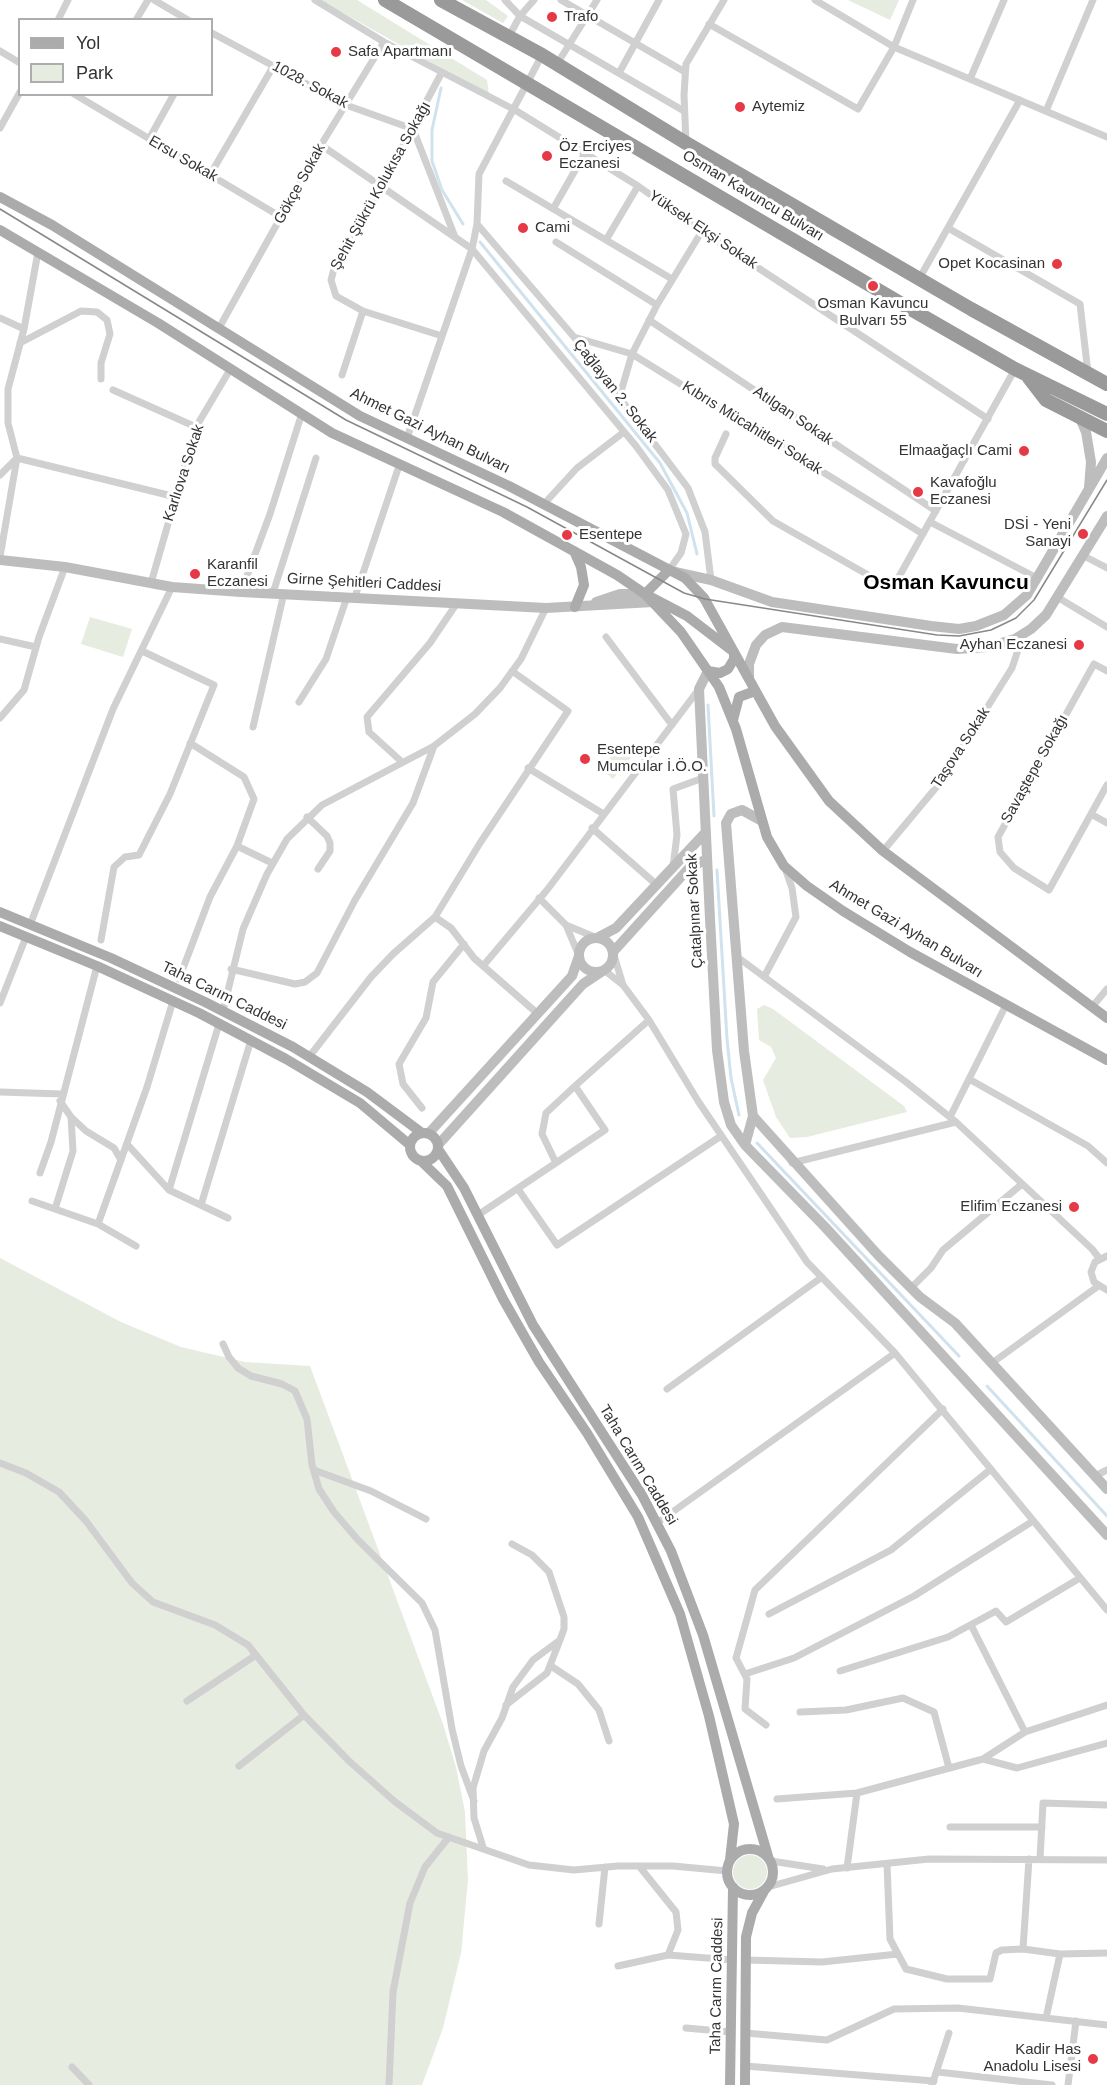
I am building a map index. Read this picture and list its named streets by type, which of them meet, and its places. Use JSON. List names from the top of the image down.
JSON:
{
  "streets": {
    "highway": ["Osman Kavuncu Bulvarı"],
    "main road": ["Ahmet Gazi Ayhan Bulvarı", "Taha Carım Caddesi"],
    "street": [
      "1028. Sokak",
      "Ersu Sokak",
      "Gökçe Sokak",
      "Şehit Şükrü Kolukısa Sokağı",
      "Yüksek Ekşi Sokak",
      "Çağlayan 2. Sokak",
      "Atılgan Sokak",
      "Kıbrıs Mücahitleri Sokak",
      "Karlıova Sokak",
      "Girne Şehitleri Caddesi",
      "Taşova Sokak",
      "Savaştepe Sokağı",
      "Çatalpınar Sokak"
    ]
  },
  "crossings": [
    ["1028. Sokak", "Gökçe Sokak"],
    ["1028. Sokak", "Şehit Şükrü Kolukısa Sokağı"],
    ["Ersu Sokak", "Gökçe Sokak"],
    ["Gökçe Sokak", "Yüksek Ekşi Sokak"],
    ["Gökçe Sokak", "Çağlayan 2. Sokak"],
    ["Gökçe Sokak", "Ahmet Gazi Ayhan Bulvarı"],
    ["Şehit Şükrü Kolukısa Sokağı", "Yüksek Ekşi Sokak"],
    ["Şehit Şükrü Kolukısa Sokağı", "Çağlayan 2. Sokak"],
    ["Çağlayan 2. Sokak", "Kıbrıs Mücahitleri Sokak"],
    ["Çağlayan 2. Sokak", "Ahmet Gazi Ayhan Bulvarı"],
    ["Ahmet Gazi Ayhan Bulvarı", "Karlıova Sokak"],
    ["Ahmet Gazi Ayhan Bulvarı", "Girne Şehitleri Caddesi"],
    ["Ahmet Gazi Ayhan Bulvarı", "Taşova Sokak"],
    ["Ahmet Gazi Ayhan Bulvarı", "Çatalpınar Sokak"],
    ["Karlıova Sokak", "Girne Şehitleri Caddesi"]
  ],
  "districts": ["Osman Kavuncu"],
  "places": [
    "Trafo",
    "Safa Apartmanı",
    "Aytemiz",
    "Öz Erciyes Eczanesi",
    "Cami",
    "Opet Kocasinan",
    "Osman Kavuncu Bulvarı 55",
    "Elmaağaçlı Cami",
    "Kavafoğlu Eczanesi",
    "DSİ - Yeni Sanayi",
    "Esentepe",
    "Karanfil Eczanesi",
    "Ayhan Eczanesi",
    "Esentepe Mumcular İ.Ö.O.",
    "Elifim Eczanesi",
    "Kadir Has Anadolu Lisesi"
  ],
  "legend": ["Yol", "Park"]
}
